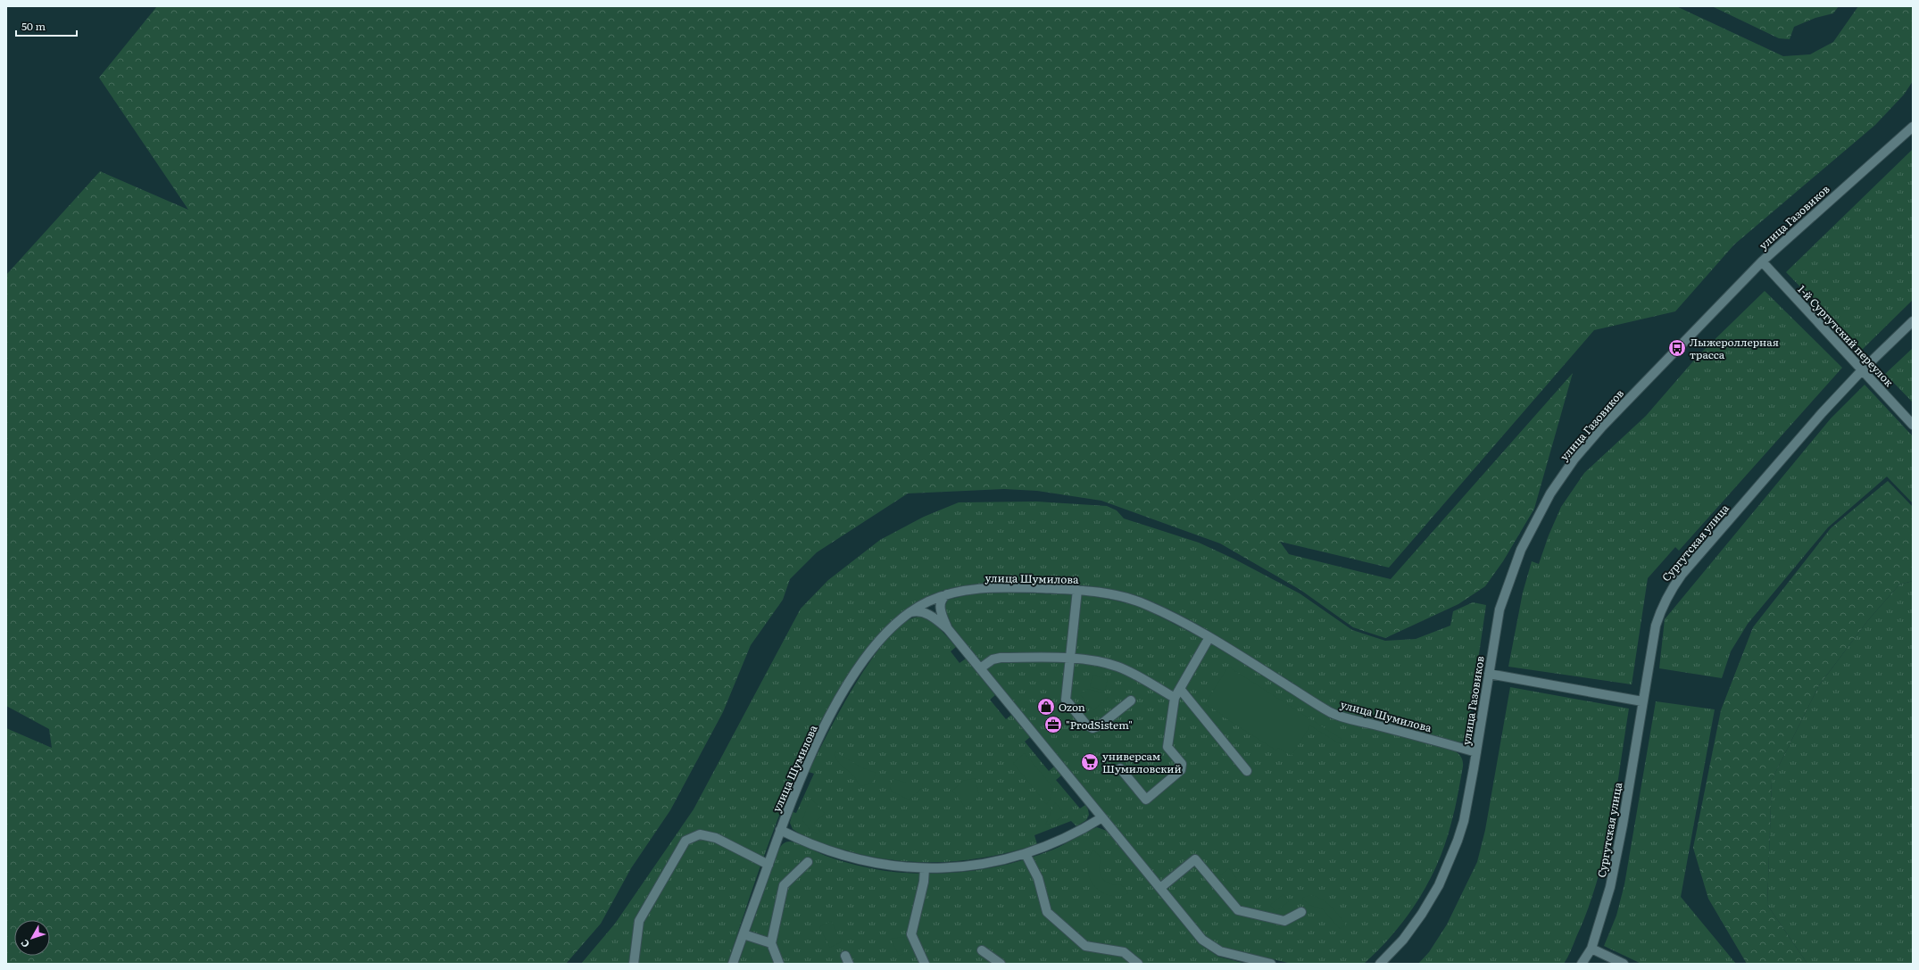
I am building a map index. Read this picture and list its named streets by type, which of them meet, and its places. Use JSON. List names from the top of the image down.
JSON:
{
  "streets": {
    "street": [
      "улица Газовиков",
      "1-й Сургутский переулок",
      "Сургутская улица",
      "улица Шумилова"
    ]
  },
  "crossings": [
    ["улица Газовиков", "1-й Сургутский переулок"],
    ["улица Газовиков", "улица Шумилова"],
    ["1-й Сургутский переулок", "Сургутская улица"]
  ],
  "places": {
    "bus stop": ["Лыжероллерная трасса"],
    "shop": ["Ozon"],
    "office": ["\"ProdSistem\""],
    "supermarket": ["универсам Шумиловский"]
  },
  "scale_bar": "50 m",
  "north": "bottom left"
}
